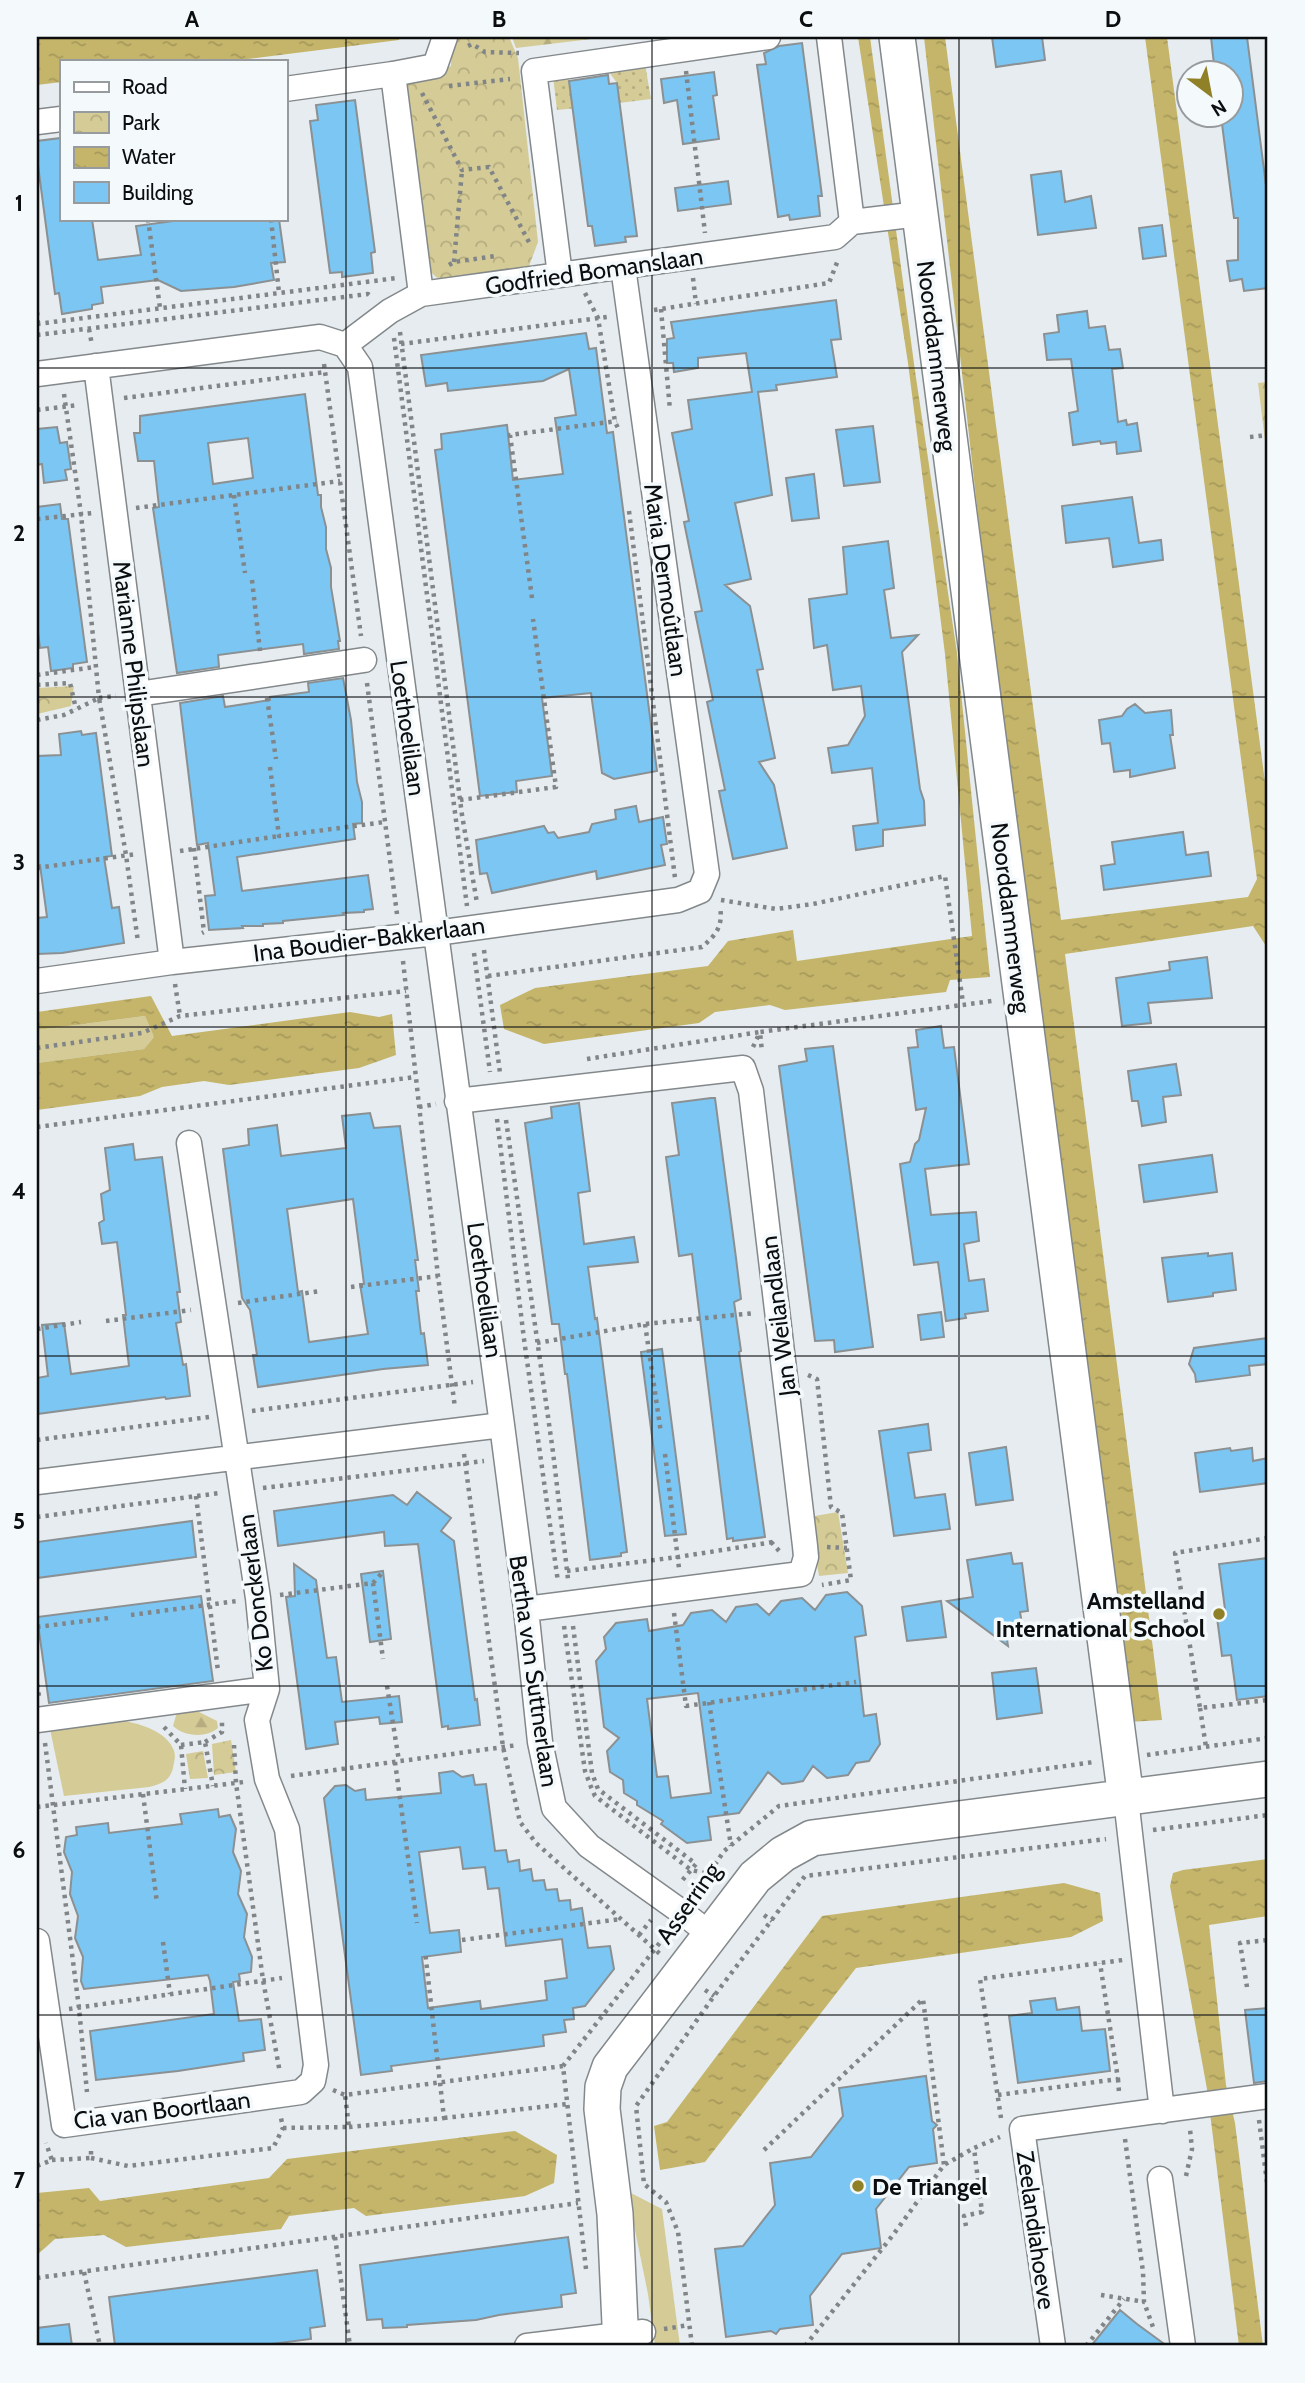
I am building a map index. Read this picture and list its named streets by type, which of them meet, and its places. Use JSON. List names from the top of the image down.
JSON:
{
  "streets": {
    "street": [
      "Godfried Bomanslaan",
      "Noorddammerweg",
      "Maria Dermoûtlaan",
      "Marianne Philipslaan",
      "Loethoelilaan",
      "Ina Boudier-Bakkerlaan",
      "Jan Weilandlaan",
      "Ko Donckerlaan",
      "Bertha von Suttnerlaan",
      "Asserring",
      "Cia van Boortlaan",
      "Zeelandiahoeve"
    ]
  },
  "crossings": [
    ["Godfried Bomanslaan", "Maria Dermoûtlaan"],
    ["Godfried Bomanslaan", "Loethoelilaan"],
    ["Noorddammerweg", "Asserring"],
    ["Maria Dermoûtlaan", "Ina Boudier-Bakkerlaan"],
    ["Marianne Philipslaan", "Ina Boudier-Bakkerlaan"],
    ["Loethoelilaan", "Ina Boudier-Bakkerlaan"],
    ["Loethoelilaan", "Bertha von Suttnerlaan"],
    ["Ko Donckerlaan", "Cia van Boortlaan"],
    ["Bertha von Suttnerlaan", "Asserring"]
  ],
  "places": ["Amstelland International School", "De Triangel"],
  "legend": [
    "Road",
    "Park",
    "Water",
    "Building"
  ],
  "north": "bottom right",
  "grid": {
    "columns": [
      "A",
      "B",
      "C",
      "D"
    ],
    "rows": [
      "1",
      "2",
      "3",
      "4",
      "5",
      "6",
      "7"
    ]
  }
}
